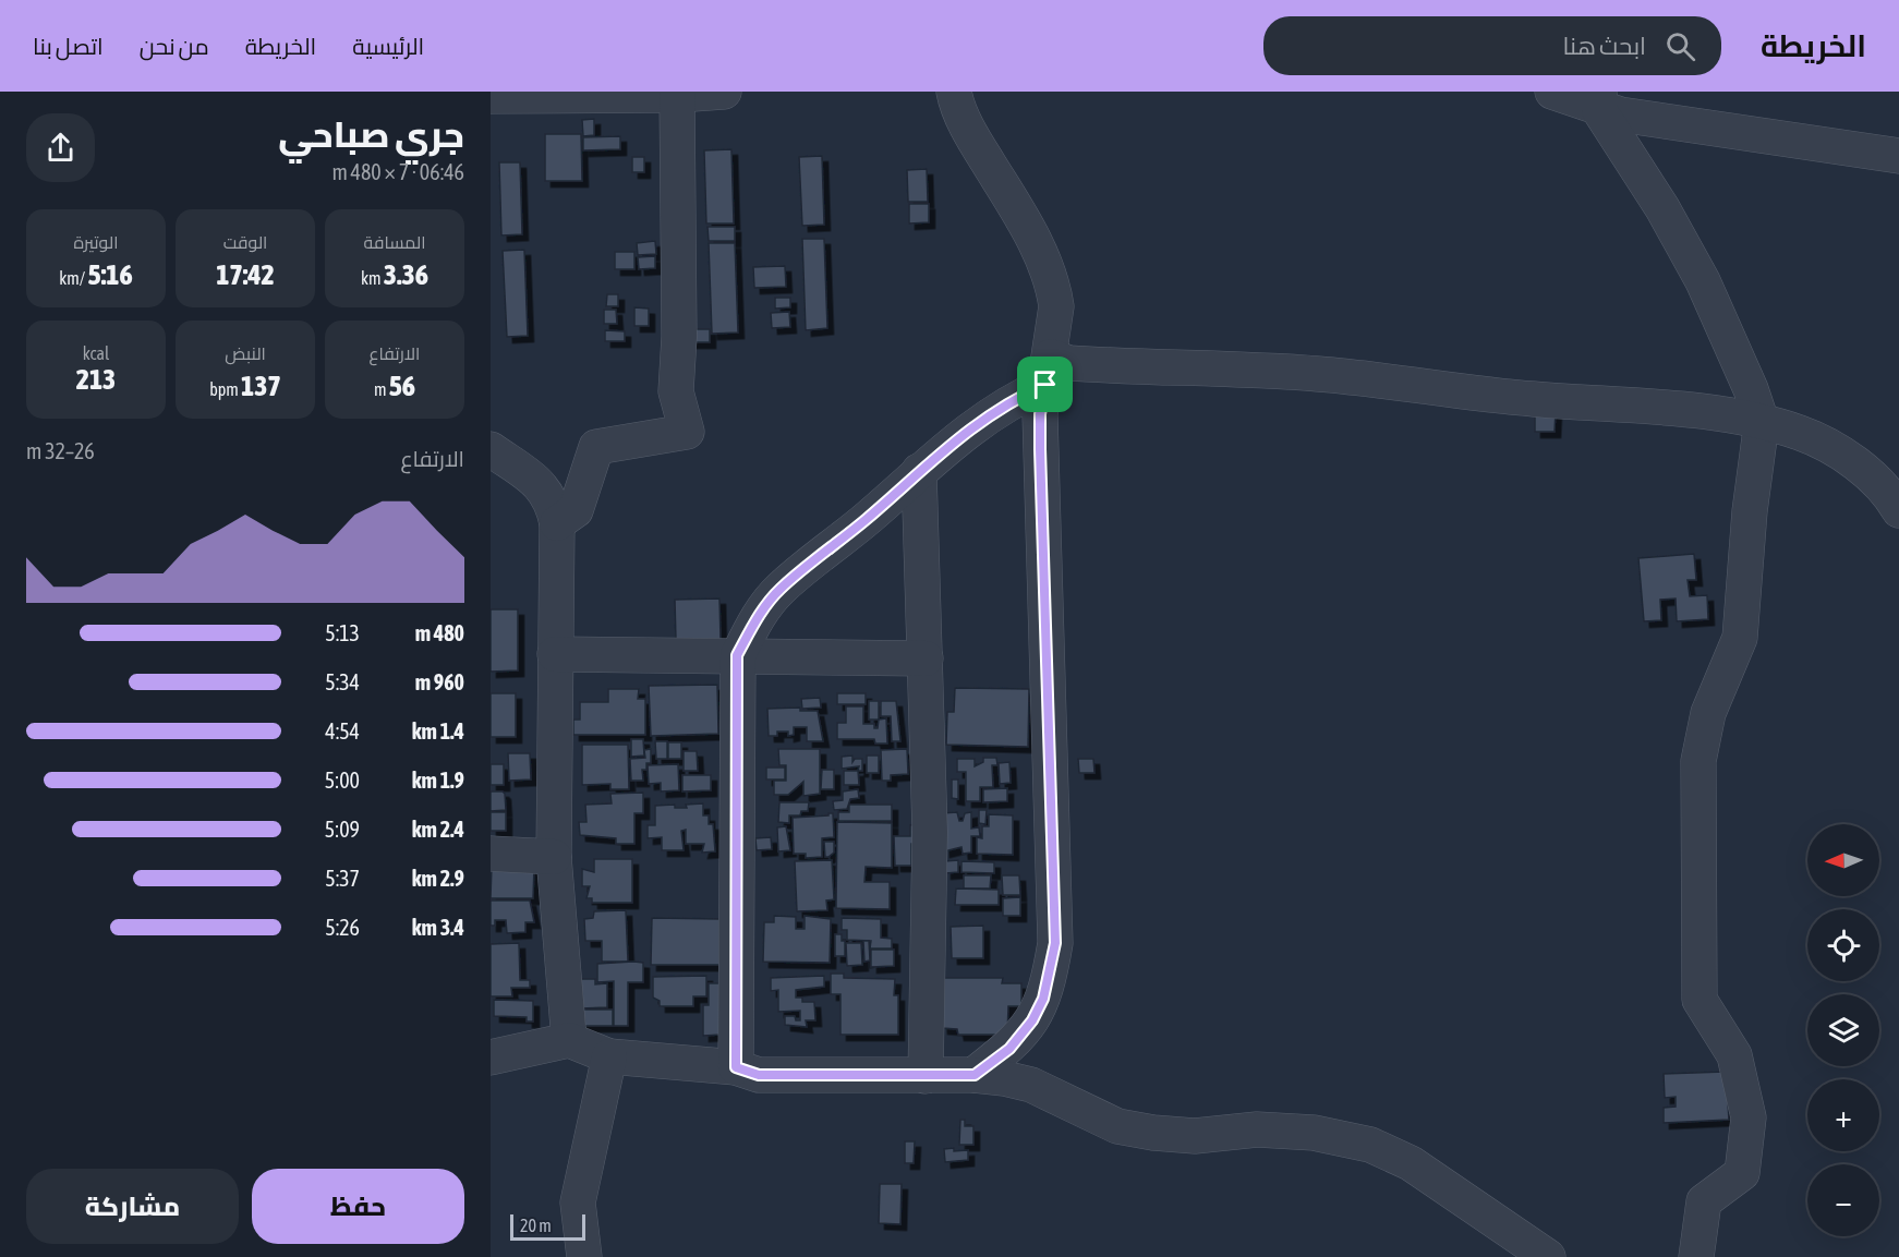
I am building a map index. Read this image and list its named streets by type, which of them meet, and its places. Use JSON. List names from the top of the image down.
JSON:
{
  "scale_bar": "20 m",
  "north": "left",
  "page": {
    "header": "الخريطة",
    "search": "ابحث هنا",
    "nav": [
      "الرئيسية",
      "الخريطة",
      "من نحن",
      "اتصل بنا"
    ],
    "heading": ["جري صباحي", "06:46 · 7 × 480 m"],
    "stats": [
      ["المسافة", "3.36 km"],
      ["الوقت", "17:42"],
      ["الوتيرة", "5:16 /km"],
      ["الارتفاع", "56 m"],
      ["النبض", "137 bpm"],
      ["kcal", "213"]
    ],
    "chart": ["الارتفاع", "26–32 m"],
    "list": [
      {
        "name": "480 m",
        "note": "5:13"
      },
      {
        "name": "960 m",
        "note": "5:34"
      },
      {
        "name": "1.4 km",
        "note": "4:54"
      },
      {
        "name": "1.9 km",
        "note": "5:00"
      },
      {
        "name": "2.4 km",
        "note": "5:09"
      },
      {
        "name": "2.9 km",
        "note": "5:37"
      },
      {
        "name": "3.4 km",
        "note": "5:26"
      }
    ],
    "map_buttons": ["+", "−"],
    "buttons": ["حفظ", "مشاركة"],
    "scale": "20 m"
  }
}
